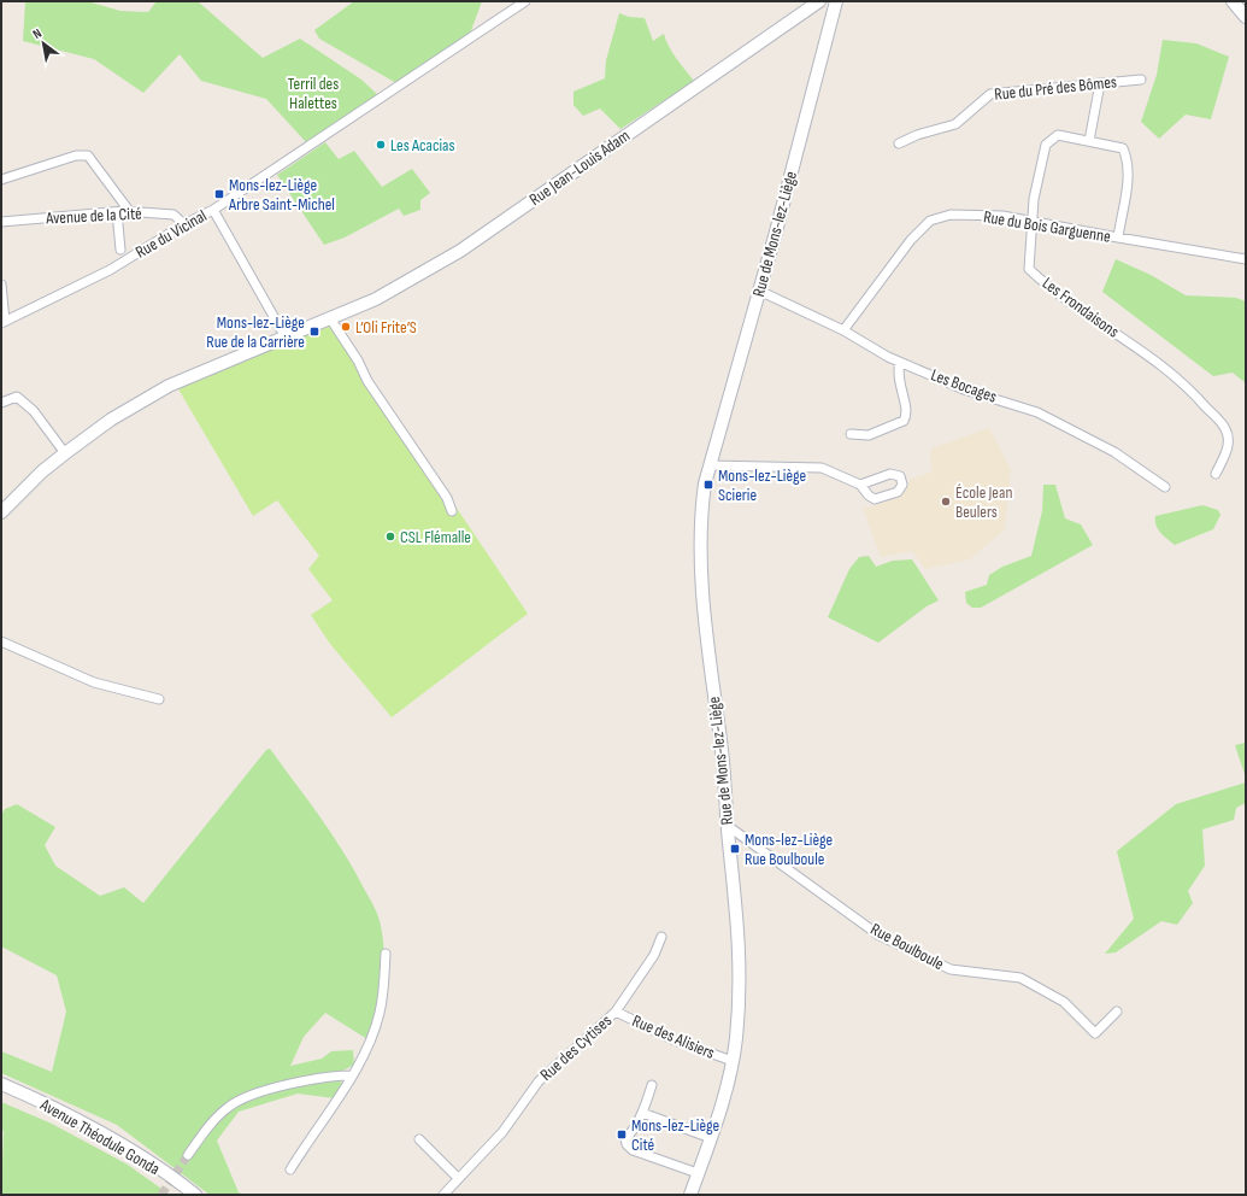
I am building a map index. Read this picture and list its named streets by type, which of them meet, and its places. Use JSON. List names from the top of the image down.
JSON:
{
  "streets": {
    "street": [
      "Rue du Pré des Bômes",
      "Rue Jean-Louis Adam",
      "Avenue de la Cité",
      "Rue du Bois Garguenne",
      "Rue du Vicinal",
      "Rue de Mons-lez-Liège",
      "Les Frondaisons",
      "Les Bocages",
      "Rue Boulboule",
      "Rue des Alisiers",
      "Rue des Cytises",
      "Avenue Théodule Gonda"
    ]
  },
  "crossings": [
    ["Avenue de la Cité", "Rue du Vicinal"],
    ["Rue du Bois Garguenne", "Les Frondaisons"],
    ["Rue du Bois Garguenne", "Les Bocages"],
    ["Rue de Mons-lez-Liège", "Les Bocages"],
    ["Rue de Mons-lez-Liège", "Rue Boulboule"],
    ["Rue de Mons-lez-Liège", "Rue des Alisiers"],
    ["Rue des Alisiers", "Rue des Cytises"]
  ],
  "parks": ["Terril des Halettes"],
  "places": {
    "other": [
      "Les Acacias",
      "L’Oli Frite’S",
      "École Jean Beulers",
      "CSL Flémalle"
    ],
    "transit": [
      "Mons-lez-Liège Arbre Saint-Michel",
      "Mons-lez-Liège Rue de la Carrière",
      "Mons-lez-Liège Scierie",
      "Mons-lez-Liège Rue Boulboule",
      "Mons-lez-Liège Cité"
    ]
  },
  "north": "top left"
}
